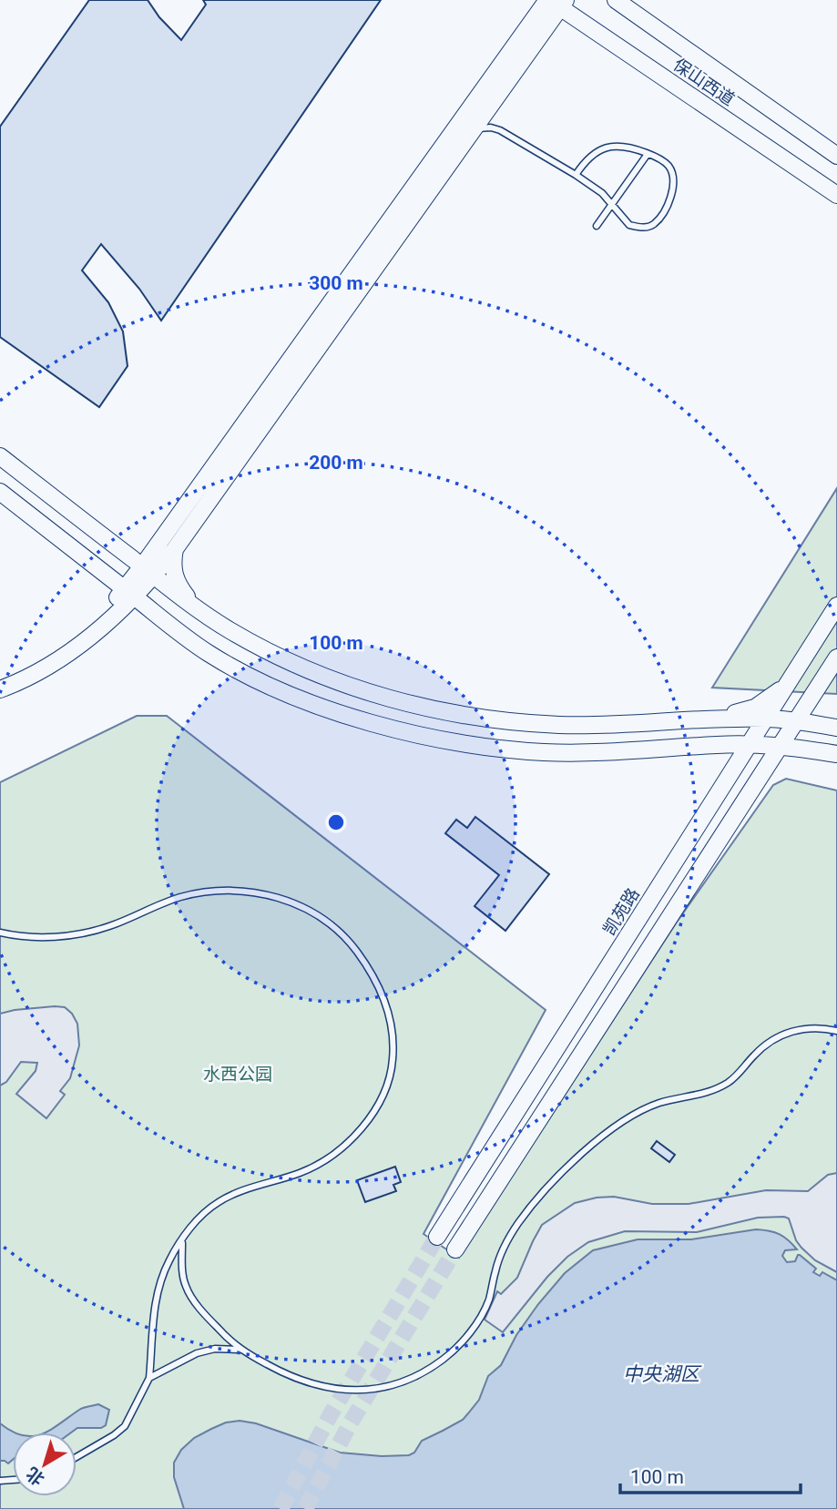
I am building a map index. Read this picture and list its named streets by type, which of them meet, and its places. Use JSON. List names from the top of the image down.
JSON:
{
  "streets": {
    "main road": ["保山西道", "凯苑路"]
  },
  "water": ["中央湖区"],
  "parks": ["水西公园"],
  "scale_bar": "100 m",
  "north": "bottom left",
  "rings": ["300 m", "200 m", "100 m"]
}
